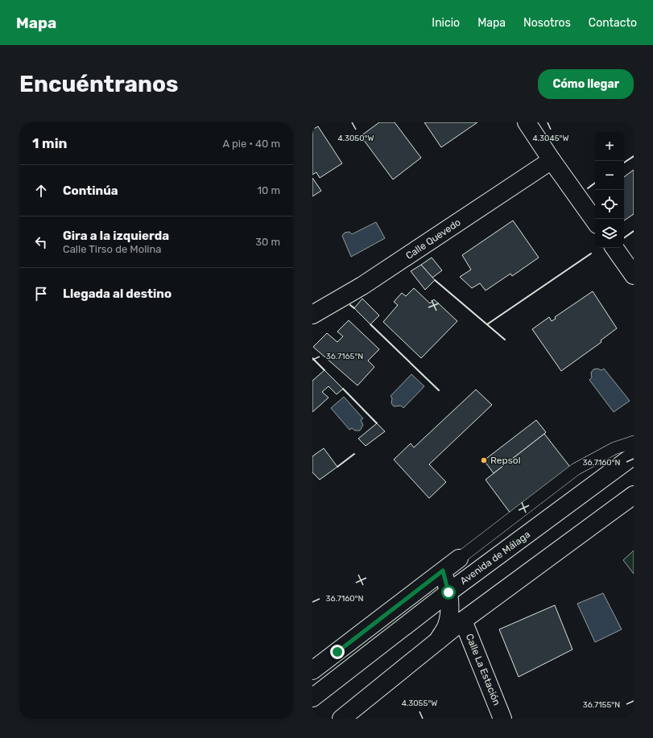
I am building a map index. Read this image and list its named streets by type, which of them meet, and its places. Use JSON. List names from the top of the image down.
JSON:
{
  "streets": {
    "street": ["Calle Quevedo", "Avenida de Málaga", "Calle La Estación"]
  },
  "places": ["Repsol"],
  "page": {
    "header": "Mapa",
    "nav": [
      "Inicio",
      "Mapa",
      "Nosotros",
      "Contacto"
    ],
    "buttons": "Cómo llegar",
    "title": "Encuéntranos",
    "heading": ["1 min", "A pie · 40 m"],
    "map_buttons": ["+", "−"],
    "list": [
      ["Continúa", "10 m"],
      ["Gira a la izquierda", "Calle Tirso de Molina", "30 m"],
      "Llegada al destino"
    ]
  },
  "coordinates": [
    "4.3050°W",
    "4.3045°W",
    "36.7165°N",
    "36.7160°N",
    "4.3055°W",
    "36.7155°N"
  ]
}
